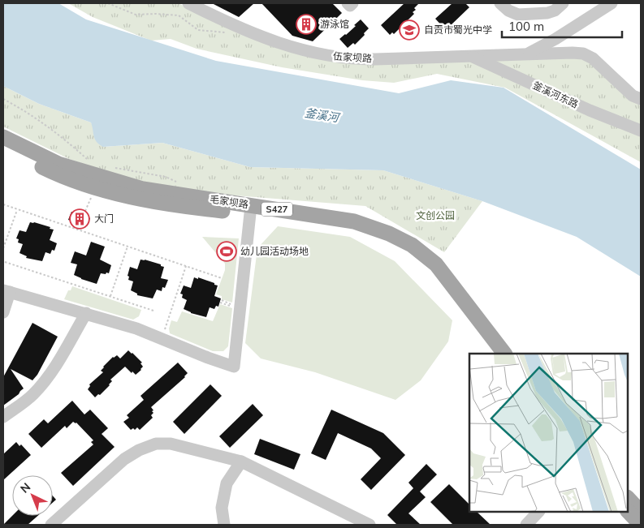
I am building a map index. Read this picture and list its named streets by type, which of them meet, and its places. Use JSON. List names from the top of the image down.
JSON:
{
  "streets": {
    "main road": ["毛家坝路", "S427"],
    "street": ["伍家坝路", "釜溪河东路"]
  },
  "crossings": [
    ["伍家坝路", "釜溪河东路"]
  ],
  "water": ["釜溪河"],
  "parks": ["文创公园"],
  "places": {
    "building": ["游泳馆", "大门"],
    "school or university": ["自贡市蜀光中学"],
    "sports": ["幼儿园活动场地"]
  },
  "scale_bar": "100 m",
  "north": "top left"
}
